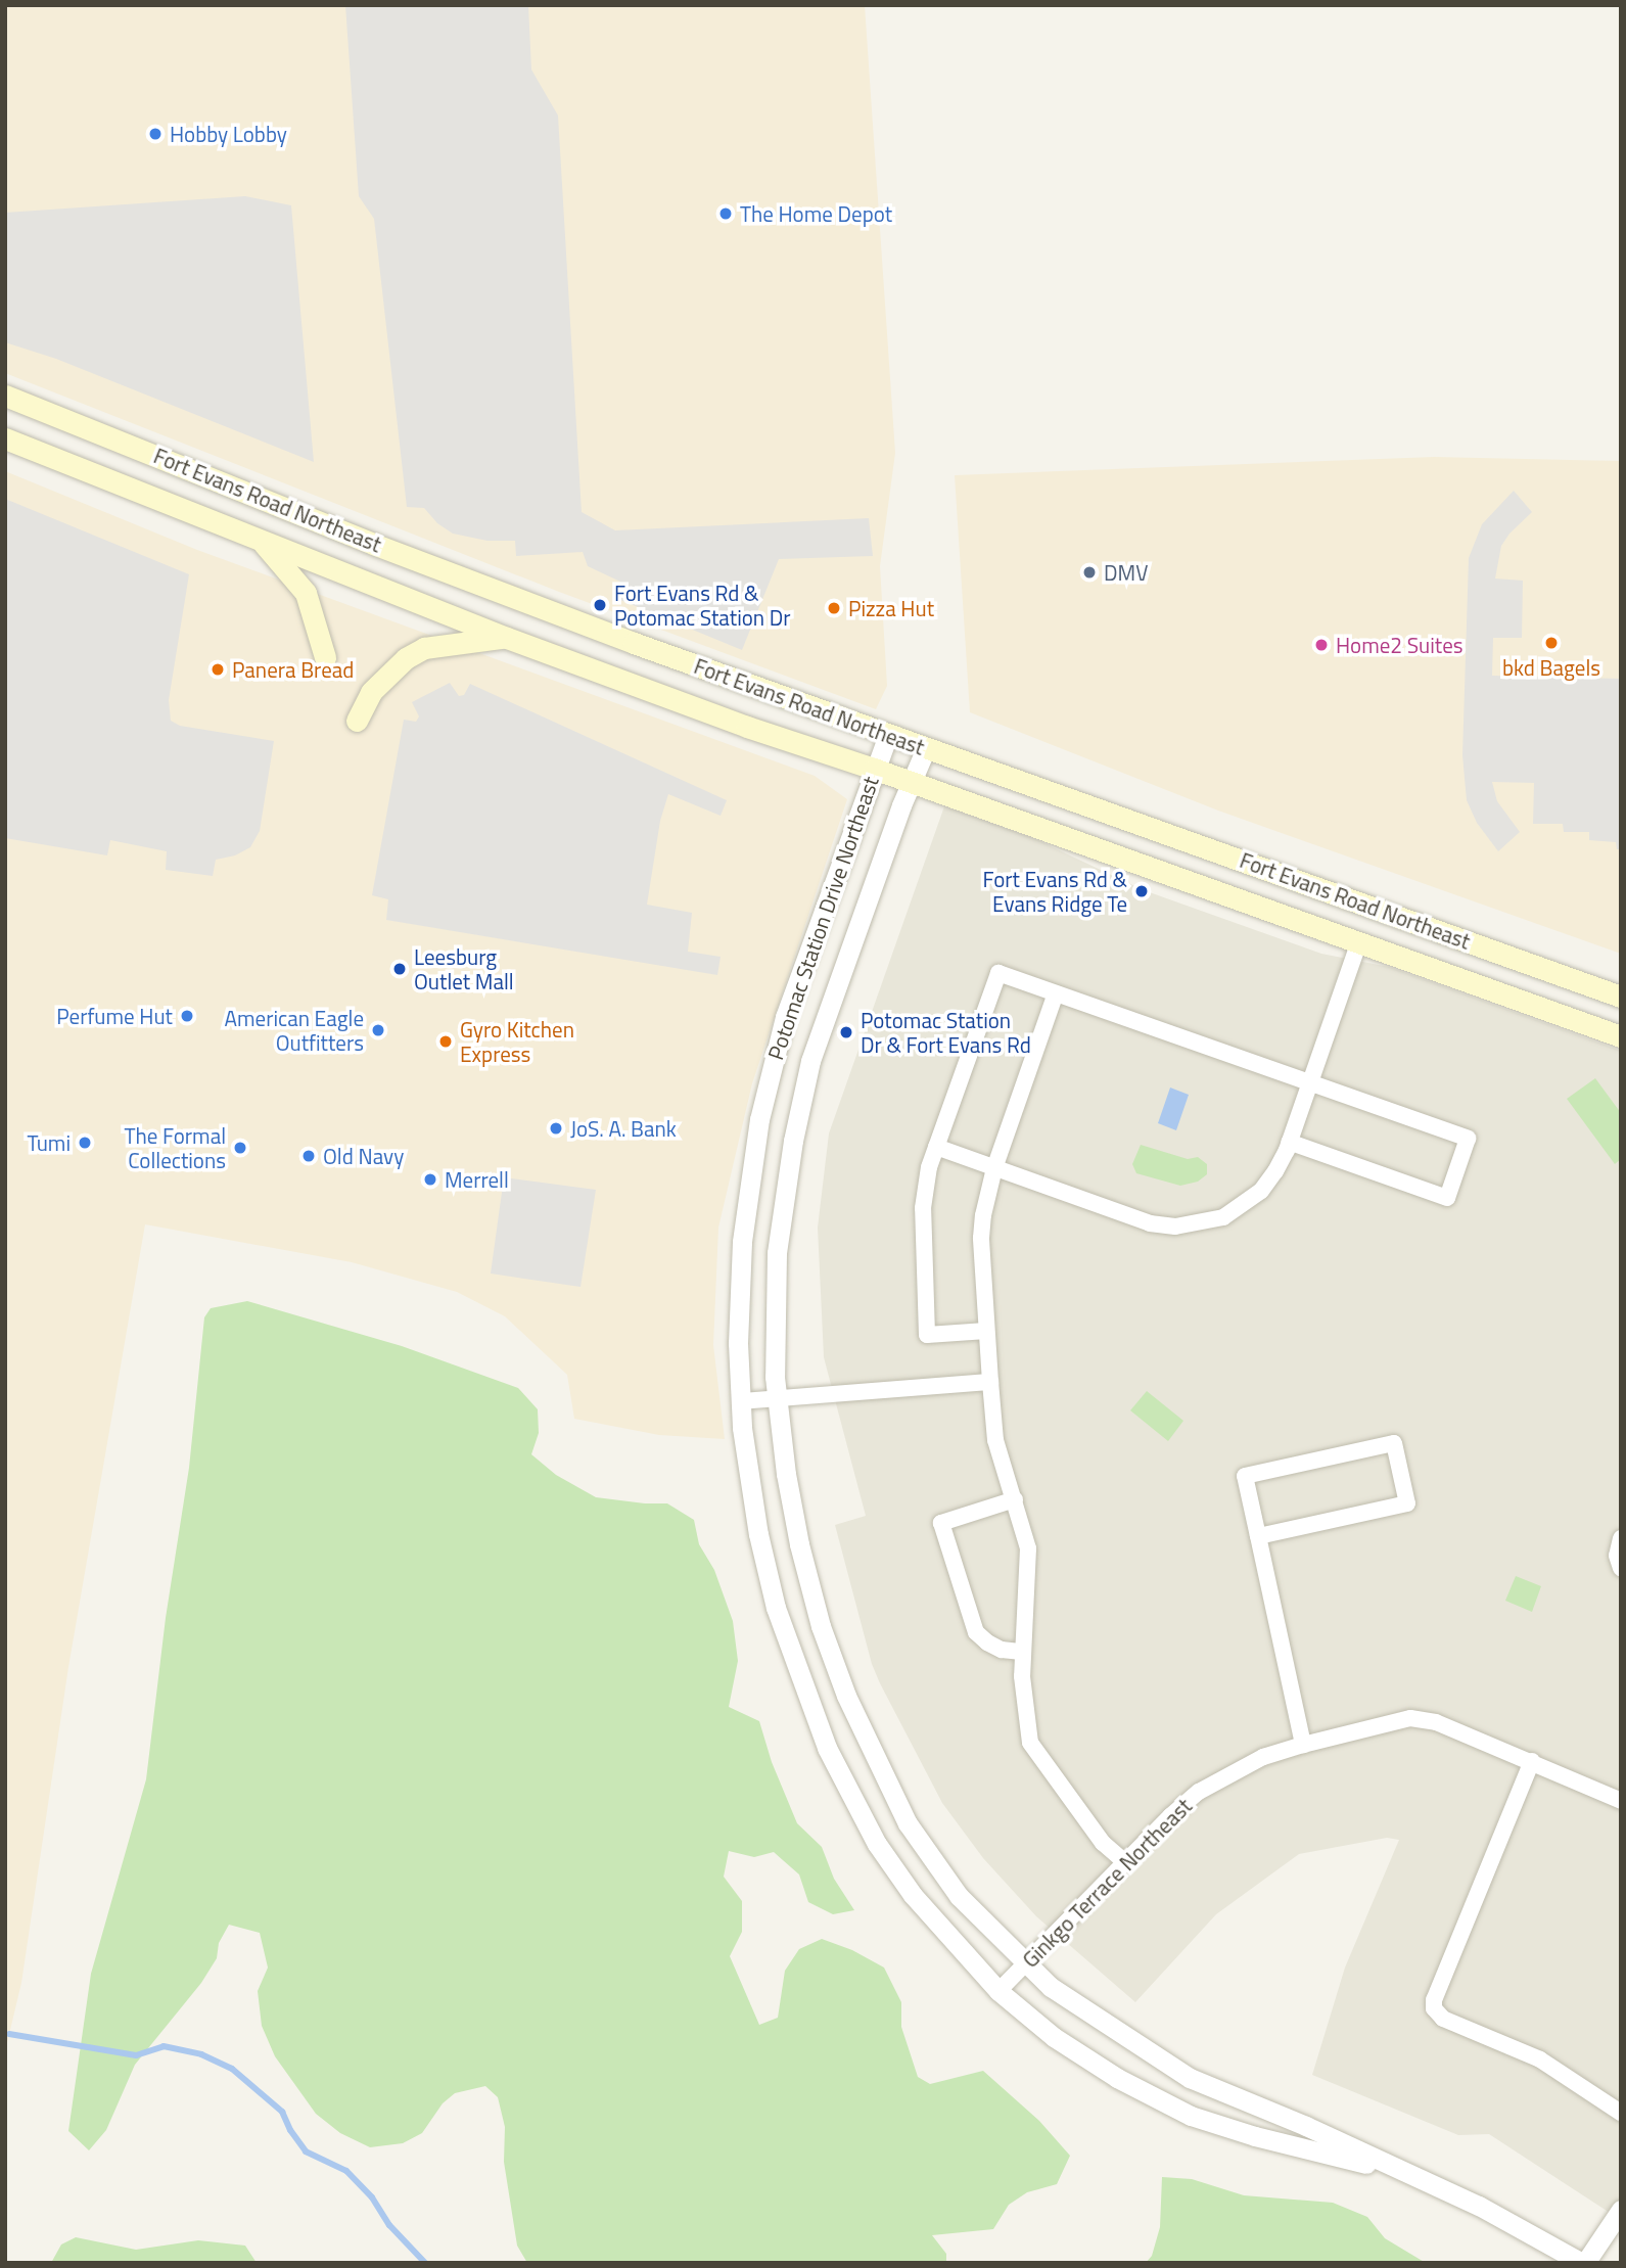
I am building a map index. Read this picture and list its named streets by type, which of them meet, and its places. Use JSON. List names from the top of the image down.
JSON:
{
  "streets": {
    "main road": ["Fort Evans Road Northeast"],
    "street": ["Potomac Station Drive Northeast", "Ginkgo Terrace Northeast"]
  },
  "crossings": [
    ["Fort Evans Road Northeast", "Potomac Station Drive Northeast"],
    ["Potomac Station Drive Northeast", "Ginkgo Terrace Northeast"]
  ],
  "places": [
    "Hobby Lobby",
    "The Home Depot",
    "DMV",
    "Fort Evans Rd & Potomac Station Dr",
    "Pizza Hut",
    "bkd Bagels",
    "Home2 Suites",
    "Panera Bread",
    "Fort Evans Rd & Evans Ridge Te",
    "Leesburg Outlet Mall",
    "Perfume Hut",
    "American Eagle Outfitters",
    "Potomac Station Dr & Fort Evans Rd",
    "Gyro Kitchen Express",
    "JoS. A. Bank",
    "Tumi",
    "The Formal Collections",
    "Old Navy",
    "Merrell"
  ]
}
